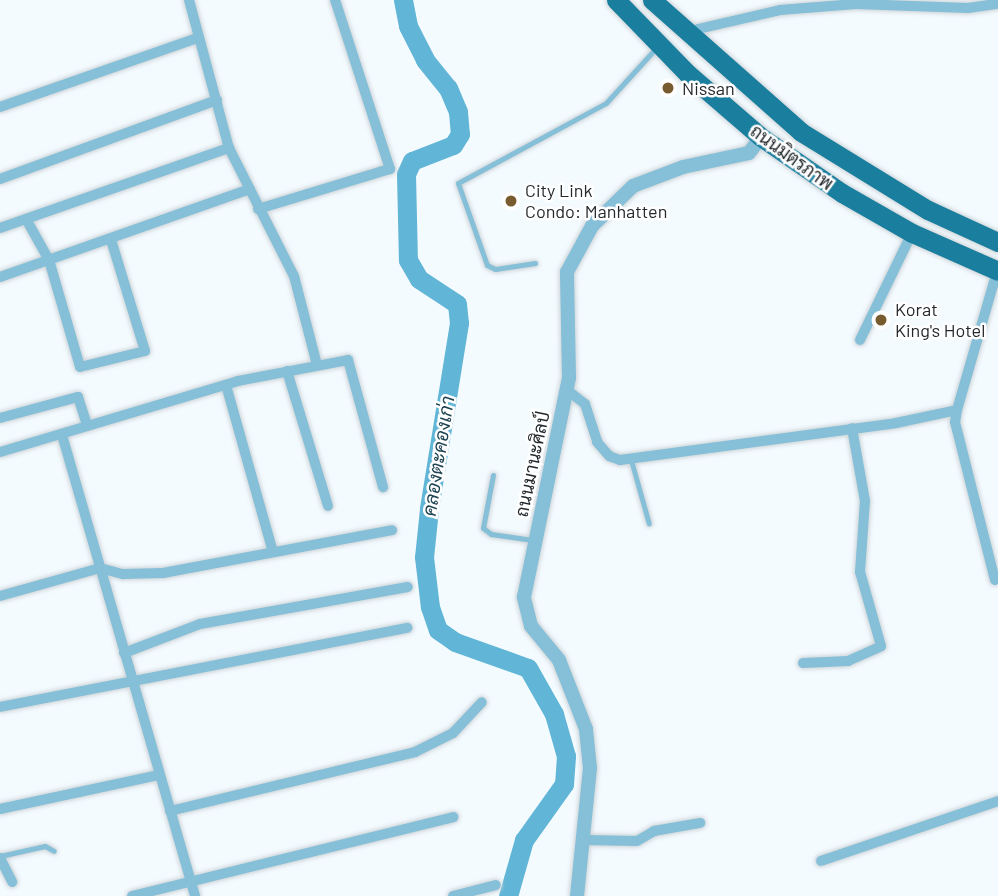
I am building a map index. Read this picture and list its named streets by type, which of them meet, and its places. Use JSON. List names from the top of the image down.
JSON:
{
  "streets": {
    "highway": ["ถนนมิตรภาพ"],
    "street": ["ถนนมานะศิลป์"]
  },
  "crossings": [
    ["ถนนมิตรภาพ", "ถนนมานะศิลป์"]
  ],
  "water": ["คลองตะคองเก่า"],
  "places": ["Nissan", "City Link Condo: Manhatten", "Korat King's Hotel"]
}
